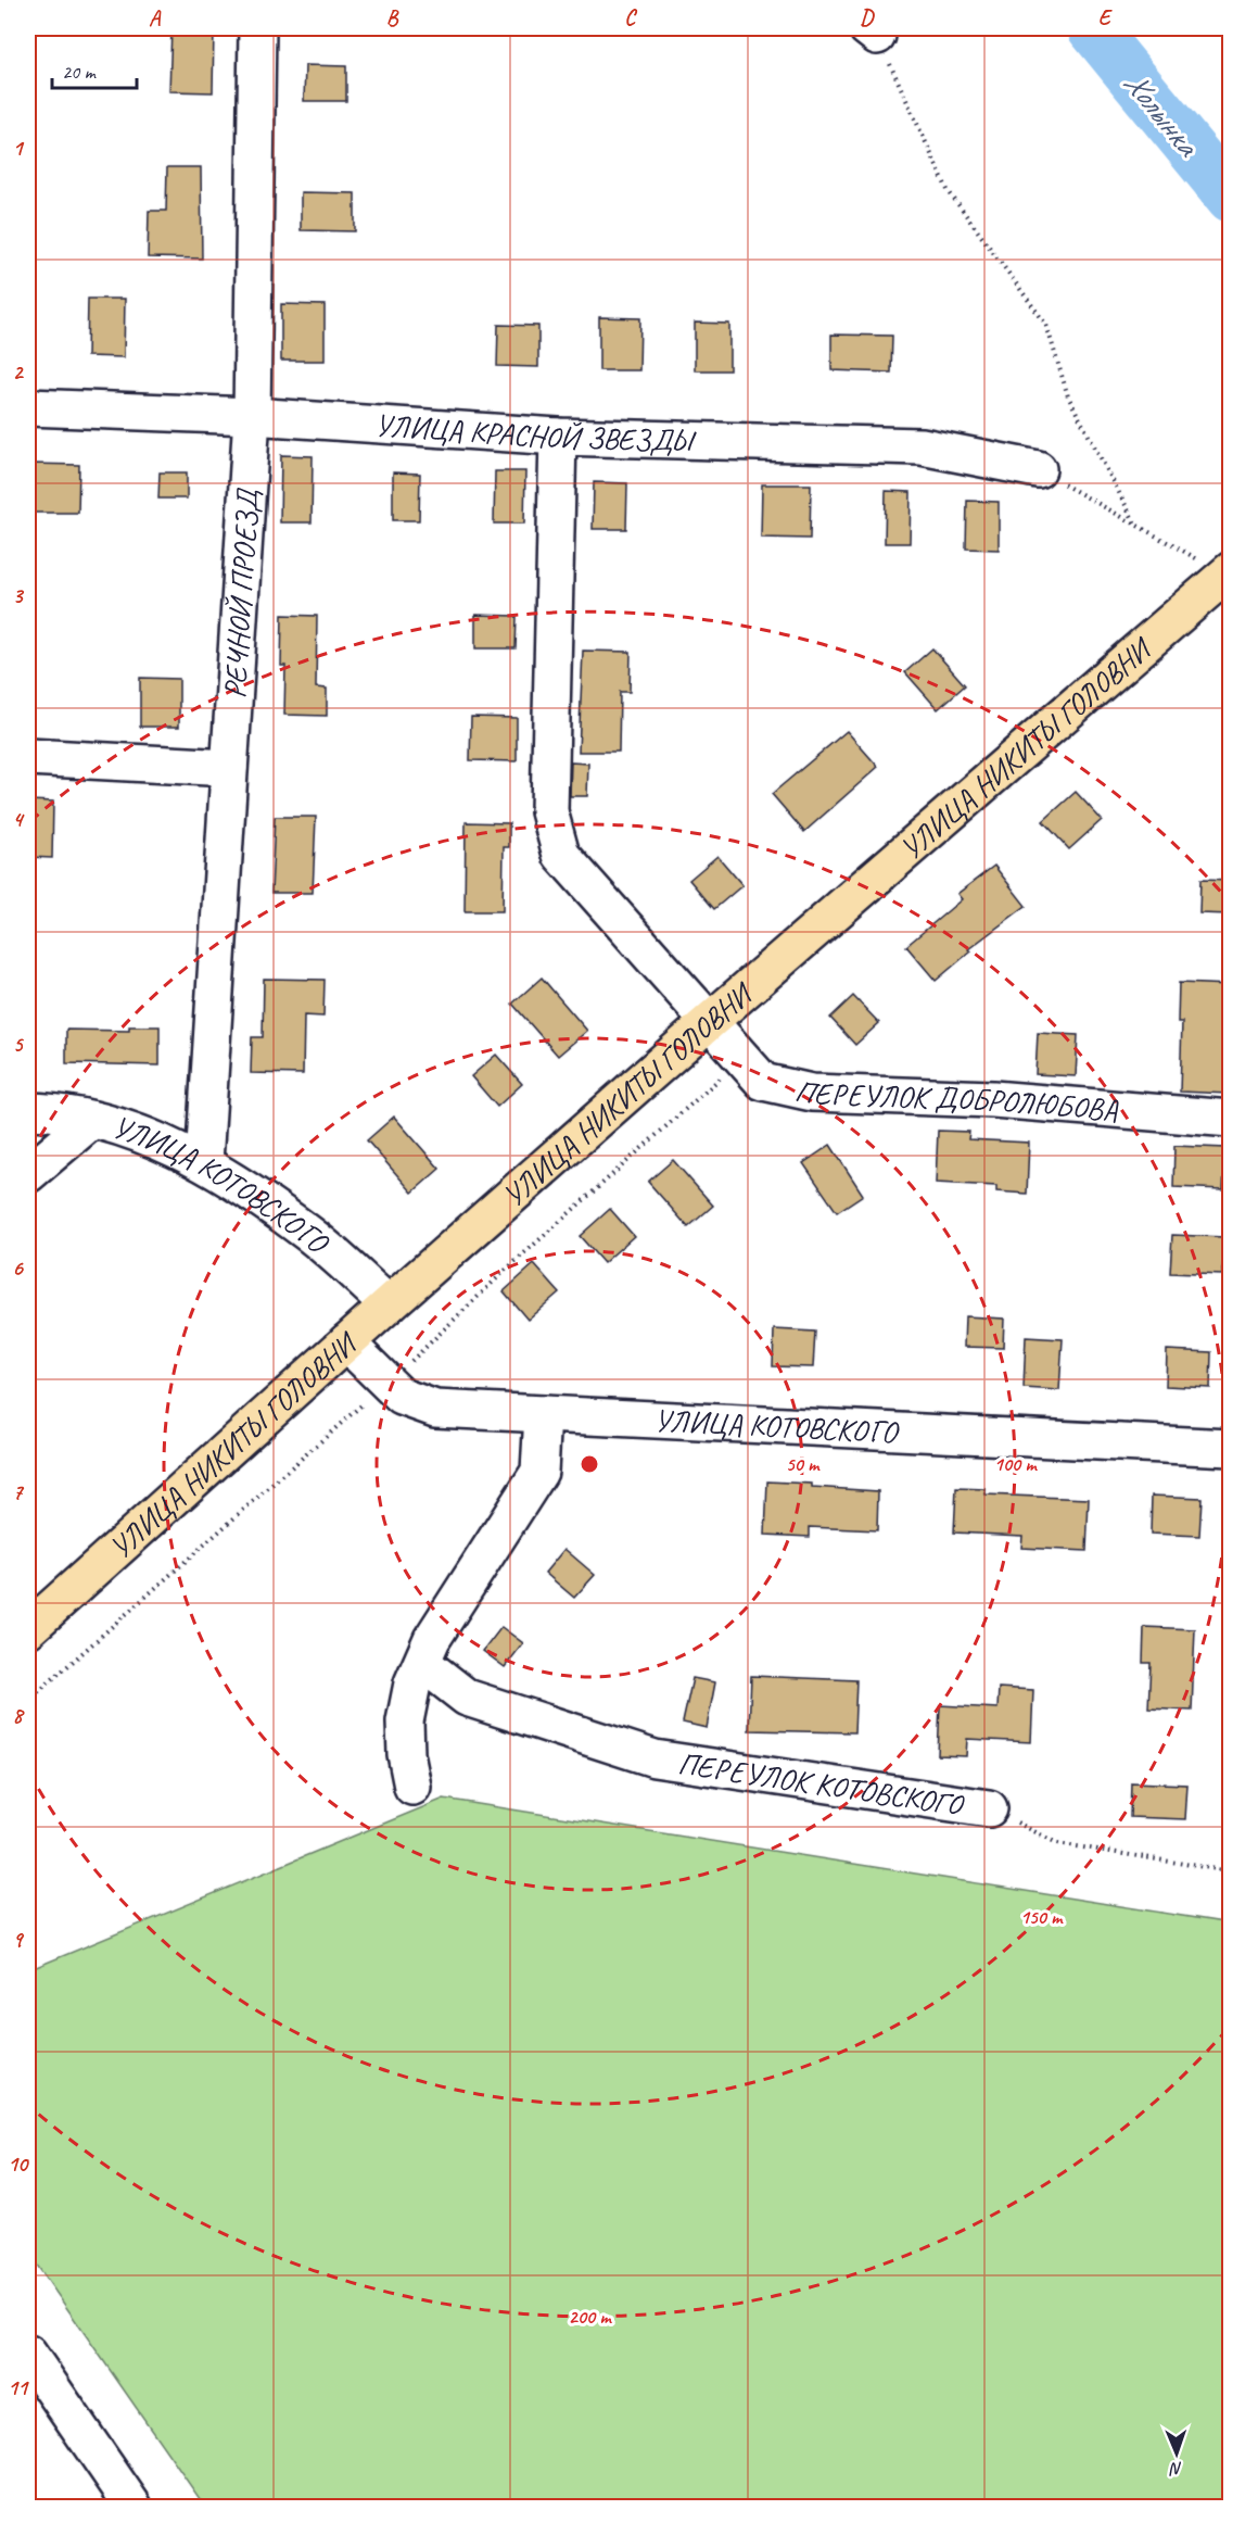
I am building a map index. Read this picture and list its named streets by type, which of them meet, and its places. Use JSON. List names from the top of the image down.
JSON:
{
  "streets": {
    "main road": ["УЛИЦА НИКИТЫ ГОЛОВНИ"],
    "street": [
      "УЛИЦА КРАСНОЙ ЗВЕЗДЫ",
      "РЕЧНОЙ ПРОЕЗД",
      "ПЕРЕУЛОК ДОБРОЛЮБОВА",
      "УЛИЦА КОТОВСКОГО",
      "ПЕРЕУЛОК КОТОВСКОГО"
    ]
  },
  "crossings": [
    ["УЛИЦА КРАСНОЙ ЗВЕЗДЫ", "РЕЧНОЙ ПРОЕЗД"],
    ["УЛИЦА КРАСНОЙ ЗВЕЗДЫ", "ПЕРЕУЛОК ДОБРОЛЮБОВА"],
    ["РЕЧНОЙ ПРОЕЗД", "УЛИЦА КОТОВСКОГО"],
    ["УЛИЦА НИКИТЫ ГОЛОВНИ", "ПЕРЕУЛОК ДОБРОЛЮБОВА"],
    ["УЛИЦА НИКИТЫ ГОЛОВНИ", "УЛИЦА КОТОВСКОГО"]
  ],
  "water": ["Холынка"],
  "scale_bar": "20 m",
  "north": "bottom",
  "grid": {
    "columns": [
      "A",
      "B",
      "C",
      "D",
      "E"
    ],
    "rows": [
      "1",
      "2",
      "3",
      "4",
      "5",
      "6",
      "7",
      "8",
      "9",
      "10",
      "11"
    ]
  },
  "rings": [
    "50 m",
    "100 m",
    "150 m",
    "200 m"
  ]
}
